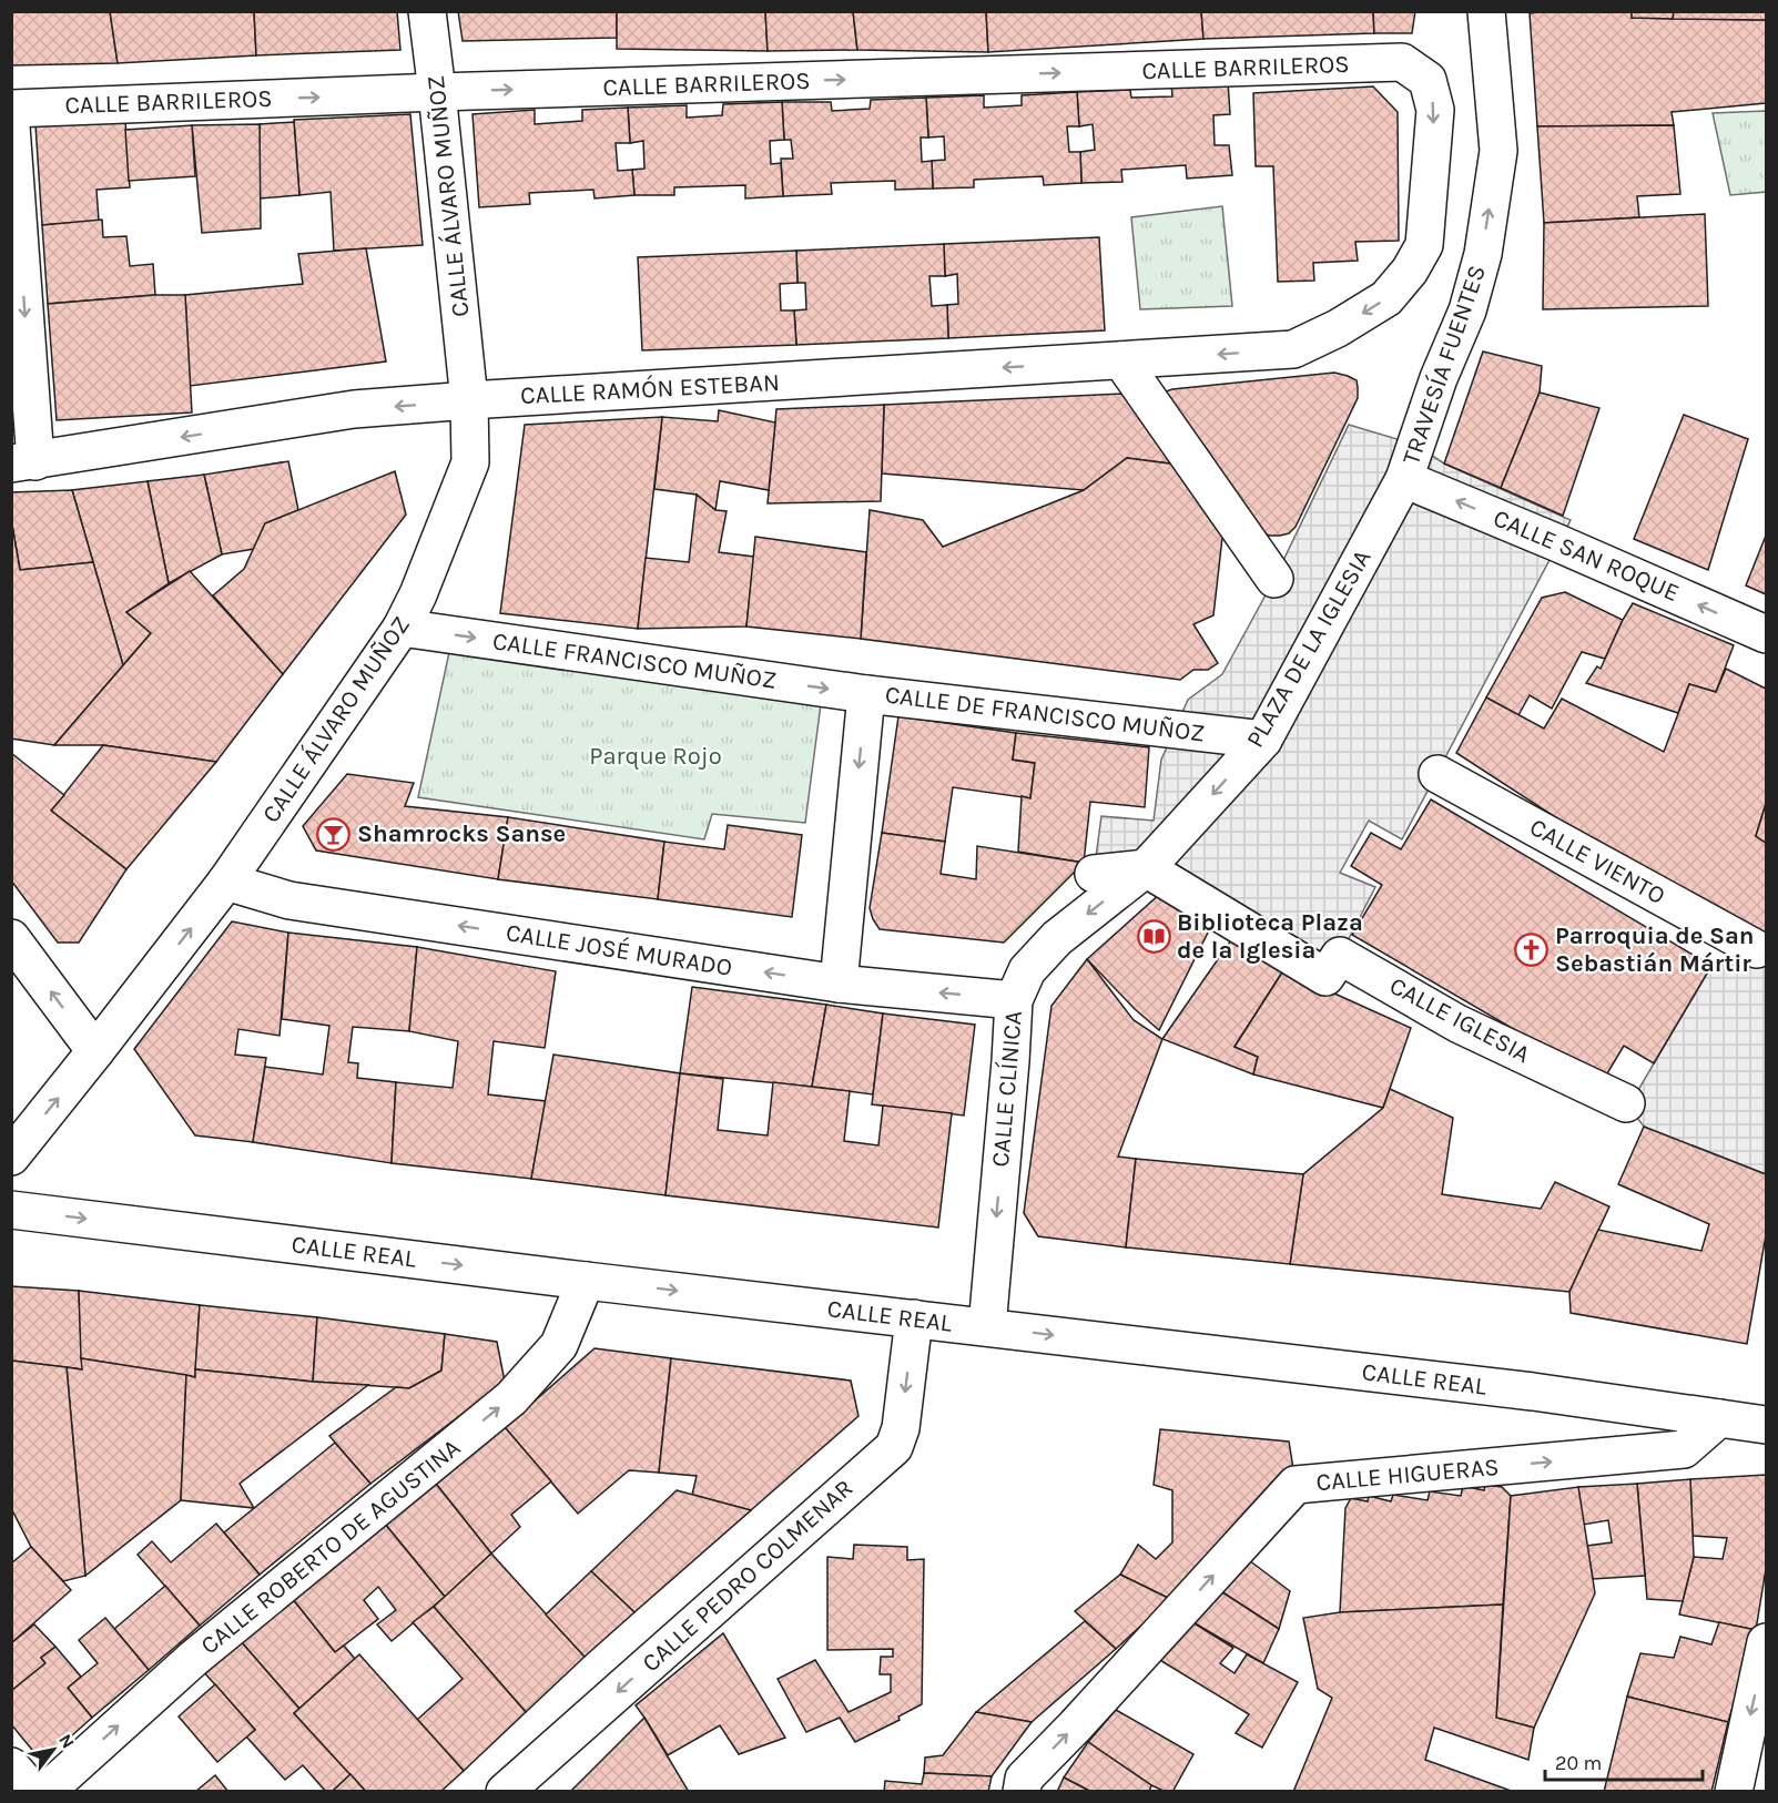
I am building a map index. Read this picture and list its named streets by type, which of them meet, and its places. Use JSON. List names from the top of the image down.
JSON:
{
  "streets": {
    "street": [
      "CALLE BARRILEROS",
      "CALLE ÁLVARO MUÑOZ",
      "TRAVESÍA FUENTES",
      "CALLE RAMÓN ESTEBAN",
      "CALLE SAN ROQUE",
      "PLAZA DE LA IGLESIA",
      "CALLE FRANCISCO MUÑOZ",
      "CALLE DE FRANCISCO MUÑOZ",
      "CALLE VIENTO",
      "CALLE JOSÉ MURADO",
      "CALLE IGLESIA",
      "CALLE CLÍNICA",
      "CALLE REAL",
      "CALLE HIGUERAS",
      "CALLE ROBERTO DE AGUSTINA",
      "CALLE PEDRO COLMENAR"
    ]
  },
  "crossings": [
    ["CALLE BARRILEROS", "CALLE ÁLVARO MUÑOZ"],
    ["CALLE BARRILEROS", "CALLE RAMÓN ESTEBAN"],
    ["CALLE ÁLVARO MUÑOZ", "CALLE RAMÓN ESTEBAN"],
    ["CALLE ÁLVARO MUÑOZ", "CALLE FRANCISCO MUÑOZ"],
    ["CALLE ÁLVARO MUÑOZ", "CALLE JOSÉ MURADO"],
    ["TRAVESÍA FUENTES", "CALLE SAN ROQUE"],
    ["TRAVESÍA FUENTES", "PLAZA DE LA IGLESIA"],
    ["CALLE SAN ROQUE", "PLAZA DE LA IGLESIA"],
    ["PLAZA DE LA IGLESIA", "CALLE DE FRANCISCO MUÑOZ"],
    ["PLAZA DE LA IGLESIA", "CALLE IGLESIA"],
    ["PLAZA DE LA IGLESIA", "CALLE CLÍNICA"],
    ["CALLE FRANCISCO MUÑOZ", "CALLE DE FRANCISCO MUÑOZ"],
    ["CALLE JOSÉ MURADO", "CALLE CLÍNICA"],
    ["CALLE IGLESIA", "CALLE CLÍNICA"],
    ["CALLE CLÍNICA", "CALLE REAL"],
    ["CALLE REAL", "CALLE HIGUERAS"],
    ["CALLE REAL", "CALLE ROBERTO DE AGUSTINA"],
    ["CALLE REAL", "CALLE PEDRO COLMENAR"]
  ],
  "one_way": [
    "TRAVESÍA FUENTES",
    "CALLE RAMÓN ESTEBAN",
    "CALLE SAN ROQUE",
    "PLAZA DE LA IGLESIA",
    "CALLE FRANCISCO MUÑOZ",
    "CALLE JOSÉ MURADO",
    "CALLE REAL",
    "CALLE HIGUERAS",
    "CALLE ROBERTO DE AGUSTINA",
    "CALLE PEDRO COLMENAR"
  ],
  "parks": ["Parque Rojo"],
  "places": {
    "bar": ["Shamrocks Sanse"],
    "library": ["Biblioteca Plaza de la Iglesia"],
    "church": ["Parroquia de San Sebastián Mártir"]
  },
  "scale_bar": "20 m",
  "north": "top right"
}
